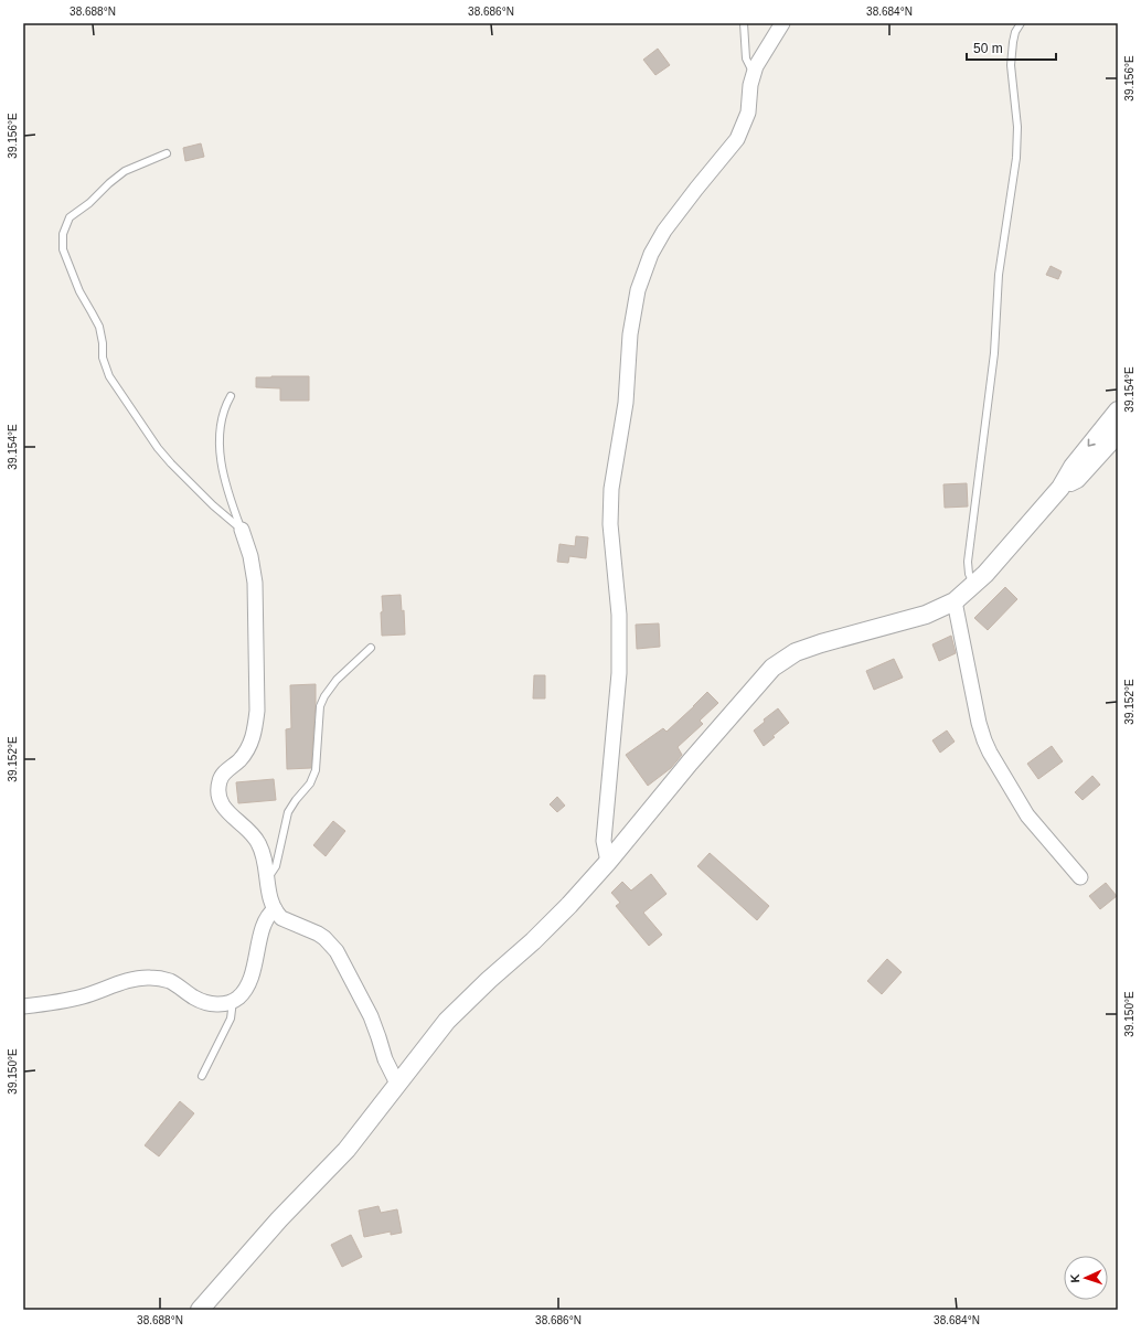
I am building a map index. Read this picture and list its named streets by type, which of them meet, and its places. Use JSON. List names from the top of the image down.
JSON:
{
  "scale_bar": "50 m",
  "north": "left",
  "coordinates": [
    "38.688°N",
    "38.686°N",
    "38.684°N",
    "39.156°E",
    "39.154°E",
    "39.152°E",
    "39.150°E"
  ]
}
